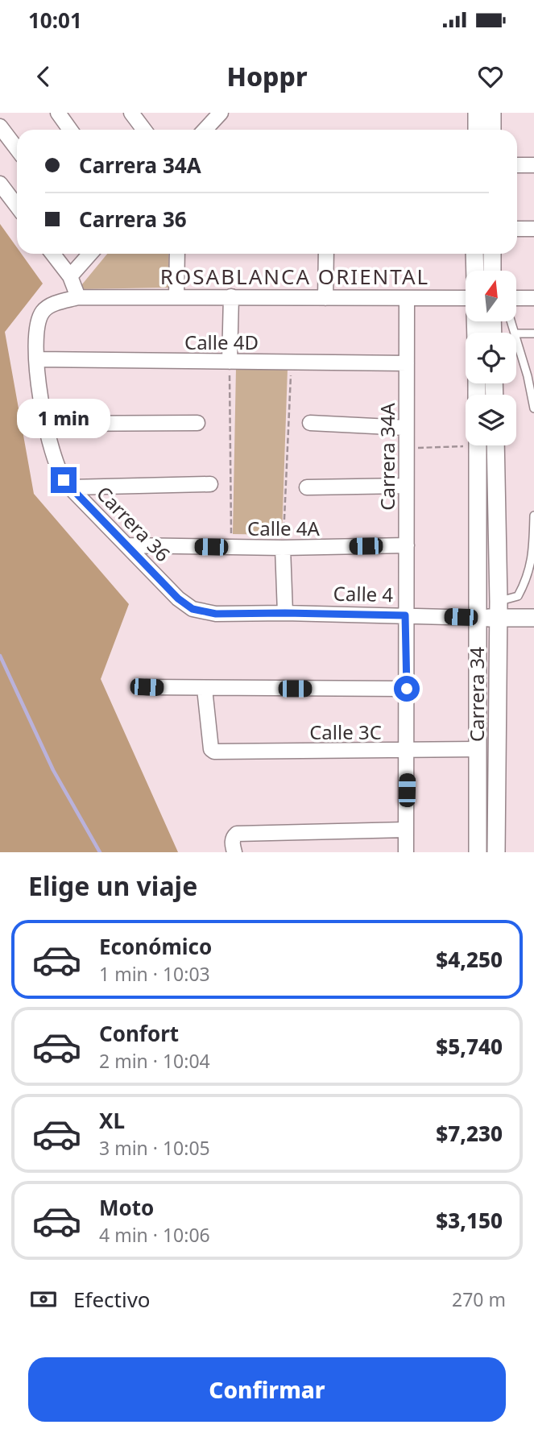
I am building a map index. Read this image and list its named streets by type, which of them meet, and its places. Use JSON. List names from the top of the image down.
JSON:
{
  "streets": {
    "street": [
      "Calle 4D",
      "Carrera 34A",
      "Carrera 36",
      "Calle 4A",
      "Calle 4",
      "Carrera 34",
      "Calle 3C"
    ]
  },
  "crossings": [
    ["Calle 4D", "Carrera 34A"],
    ["Calle 4D", "Carrera 36"],
    ["Carrera 34A", "Calle 4A"],
    ["Carrera 34A", "Calle 4"],
    ["Carrera 34A", "Calle 3C"],
    ["Carrera 36", "Calle 4A"],
    ["Carrera 36", "Calle 4"],
    ["Calle 4", "Carrera 34"],
    ["Carrera 34", "Calle 3C"]
  ],
  "districts": ["ROSABLANCA ORIENTAL"],
  "north": "top",
  "page": {
    "status": "10:01",
    "header": "Hoppr",
    "banner": ["Carrera 34A", "Carrera 36"],
    "bubble": "1 min",
    "heading": "Elige un viaje",
    "list": [
      {
        "name": "Económico",
        "note": "1 min · 10:03",
        "value": "$4,250"
      },
      {
        "name": "Confort",
        "note": "2 min · 10:04",
        "value": "$5,740"
      },
      {
        "name": "XL",
        "note": "3 min · 10:05",
        "value": "$7,230"
      },
      {
        "name": "Moto",
        "note": "4 min · 10:06",
        "value": "$3,150"
      }
    ],
    "pay": ["Efectivo", "270 m"],
    "buttons": "Confirmar"
  }
}
